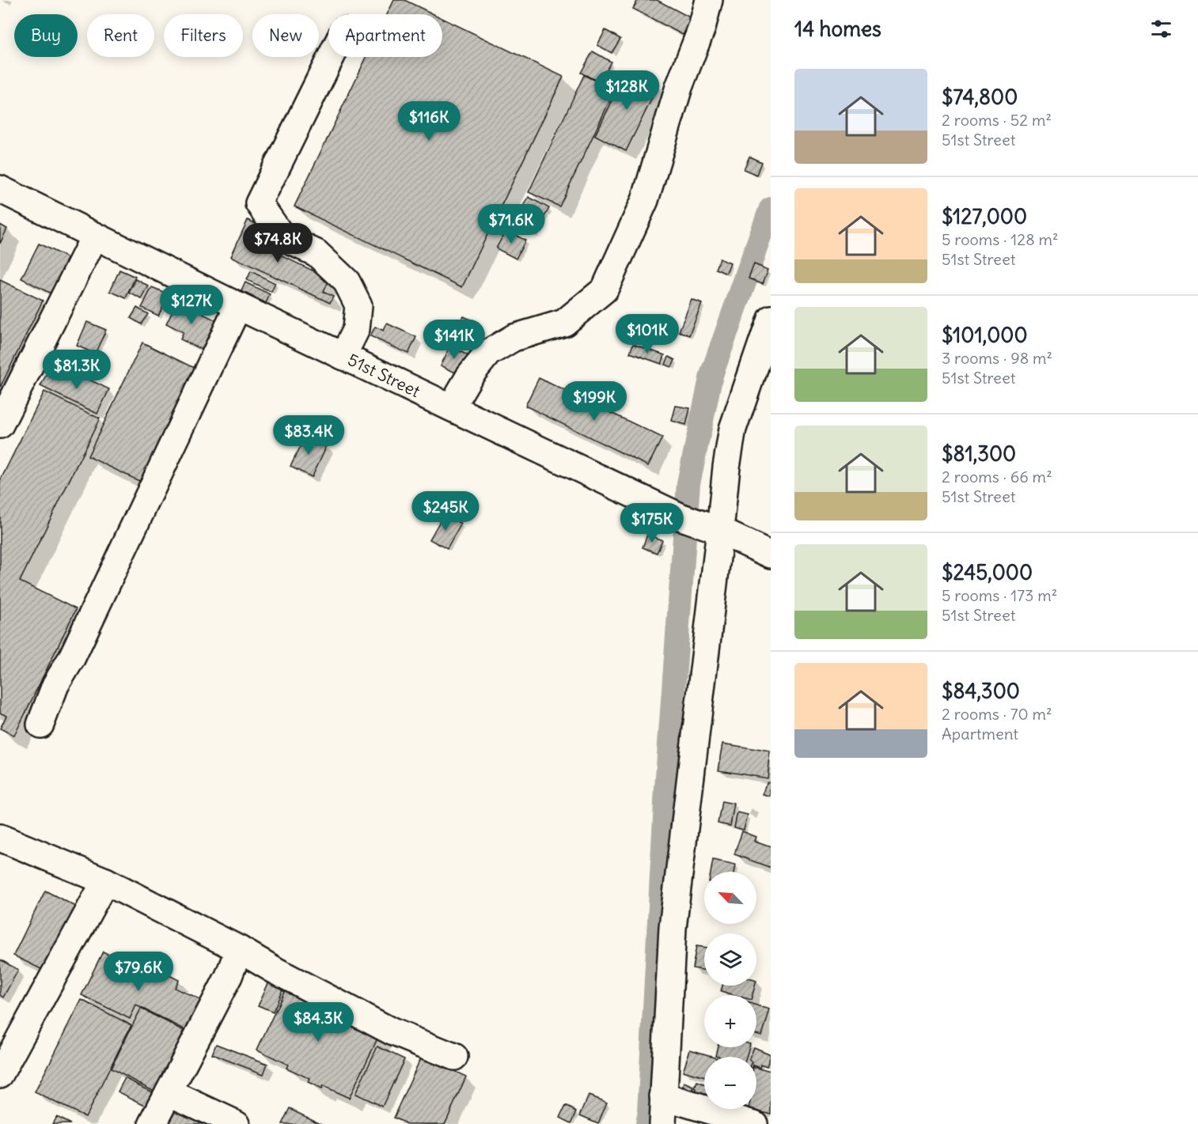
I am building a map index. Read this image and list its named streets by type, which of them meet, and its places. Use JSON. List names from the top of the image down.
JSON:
{
  "streets": {
    "street": ["51st Street"]
  },
  "north": "top left",
  "page": {
    "heading": "14 homes",
    "chip": [
      "Buy",
      "Rent",
      "Filters",
      "New",
      "Apartment"
    ],
    "list": [
      {
        "name": "$74,800",
        "note": "2 rooms · 52 m² · 51st Street"
      },
      {
        "name": "$127,000",
        "note": "5 rooms · 128 m² · 51st Street"
      },
      {
        "name": "$101,000",
        "note": "3 rooms · 98 m² · 51st Street"
      },
      {
        "name": "$81,300",
        "note": "2 rooms · 66 m² · 51st Street"
      },
      {
        "name": "$245,000",
        "note": "5 rooms · 173 m² · 51st Street"
      },
      {
        "name": "$84,300",
        "note": "2 rooms · 70 m² · Apartment"
      }
    ],
    "price": [
      "$128K",
      "$116K",
      "$71.6K",
      "$74.8K",
      "$127K",
      "$101K",
      "$141K",
      "$81.3K",
      "$199K",
      "$83.4K",
      "$245K",
      "$175K",
      "$79.6K",
      "$84.3K"
    ],
    "map_buttons": ["+", "−"]
  }
}
